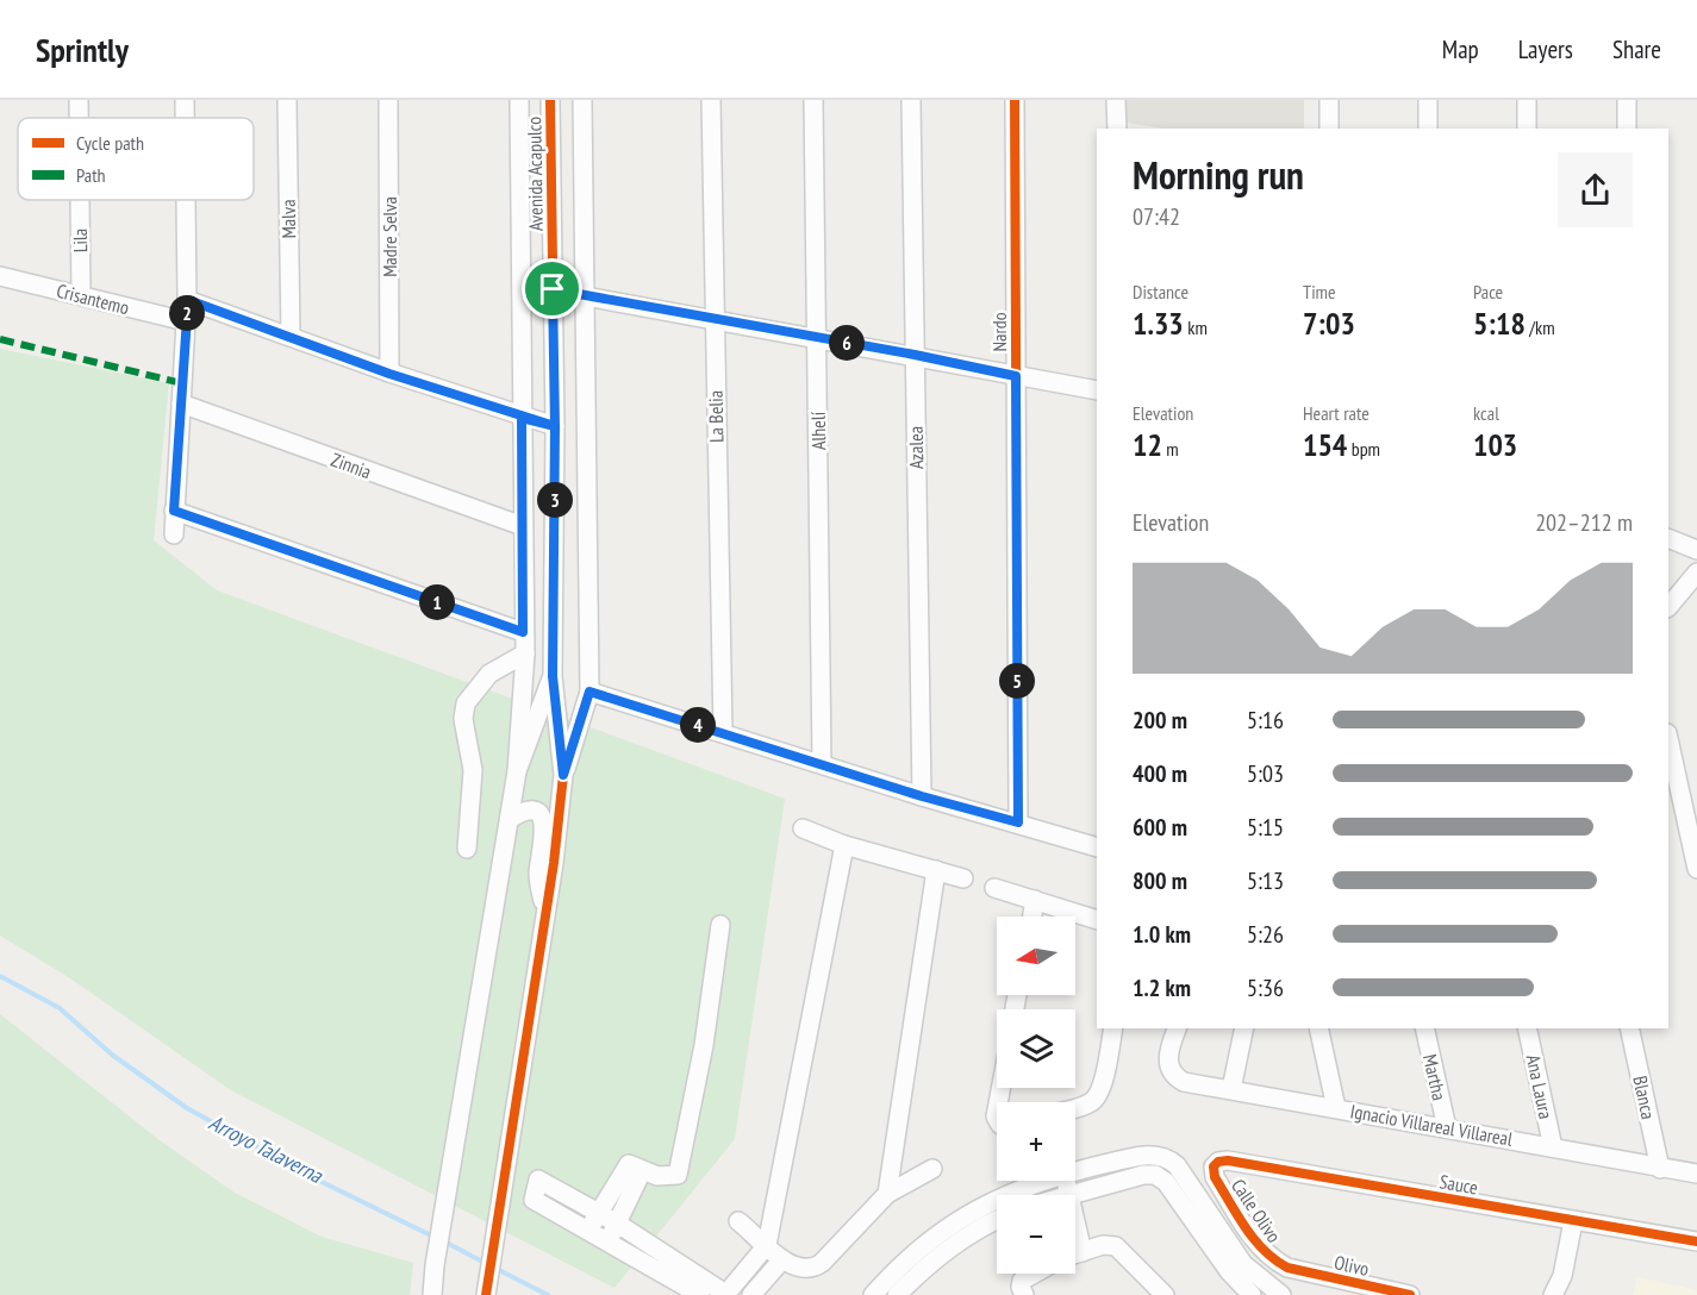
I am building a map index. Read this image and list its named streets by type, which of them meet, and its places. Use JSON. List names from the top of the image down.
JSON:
{
  "streets": {
    "street": [
      "Avenida Acapulco",
      "Malva",
      "Madre Selva",
      "Lila",
      "Crisantemo",
      "Nardo",
      "La Belia",
      "Alhelí",
      "Azalea",
      "Zinnia",
      "Martha",
      "Ana Laura",
      "Blanca",
      "Ignacio Villareal Villareal",
      "Sauce",
      "Calle Olivo",
      "Olivo"
    ]
  },
  "crossings": [
    ["Avenida Acapulco", "Zinnia"],
    ["Lila", "Crisantemo"],
    ["Martha", "Ignacio Villareal Villareal"],
    ["Ana Laura", "Ignacio Villareal Villareal"],
    ["Blanca", "Ignacio Villareal Villareal"],
    ["Sauce", "Calle Olivo"],
    ["Calle Olivo", "Olivo"]
  ],
  "water": ["Arroyo Talaverna"],
  "legend": ["Cycle path", "Path"],
  "north": "left",
  "page": {
    "header": "Sprintly",
    "nav": ["Map", "Layers", "Share"],
    "heading": ["Morning run", "07:42"],
    "stats": [
      ["Distance", "1.33 km"],
      ["Time", "7:03"],
      ["Pace", "5:18 /km"],
      ["Elevation", "12 m"],
      ["Heart rate", "154 bpm"],
      ["kcal", "103"]
    ],
    "pins": [
      "2",
      "6",
      "3",
      "1",
      "5",
      "4"
    ],
    "chart": ["Elevation", "202–212 m"],
    "list": [
      {
        "name": "200 m",
        "note": "5:16"
      },
      {
        "name": "400 m",
        "note": "5:03"
      },
      {
        "name": "600 m",
        "note": "5:15"
      },
      {
        "name": "800 m",
        "note": "5:13"
      },
      {
        "name": "1.0 km",
        "note": "5:26"
      },
      {
        "name": "1.2 km",
        "note": "5:36"
      }
    ],
    "map_buttons": ["+", "−"]
  }
}
